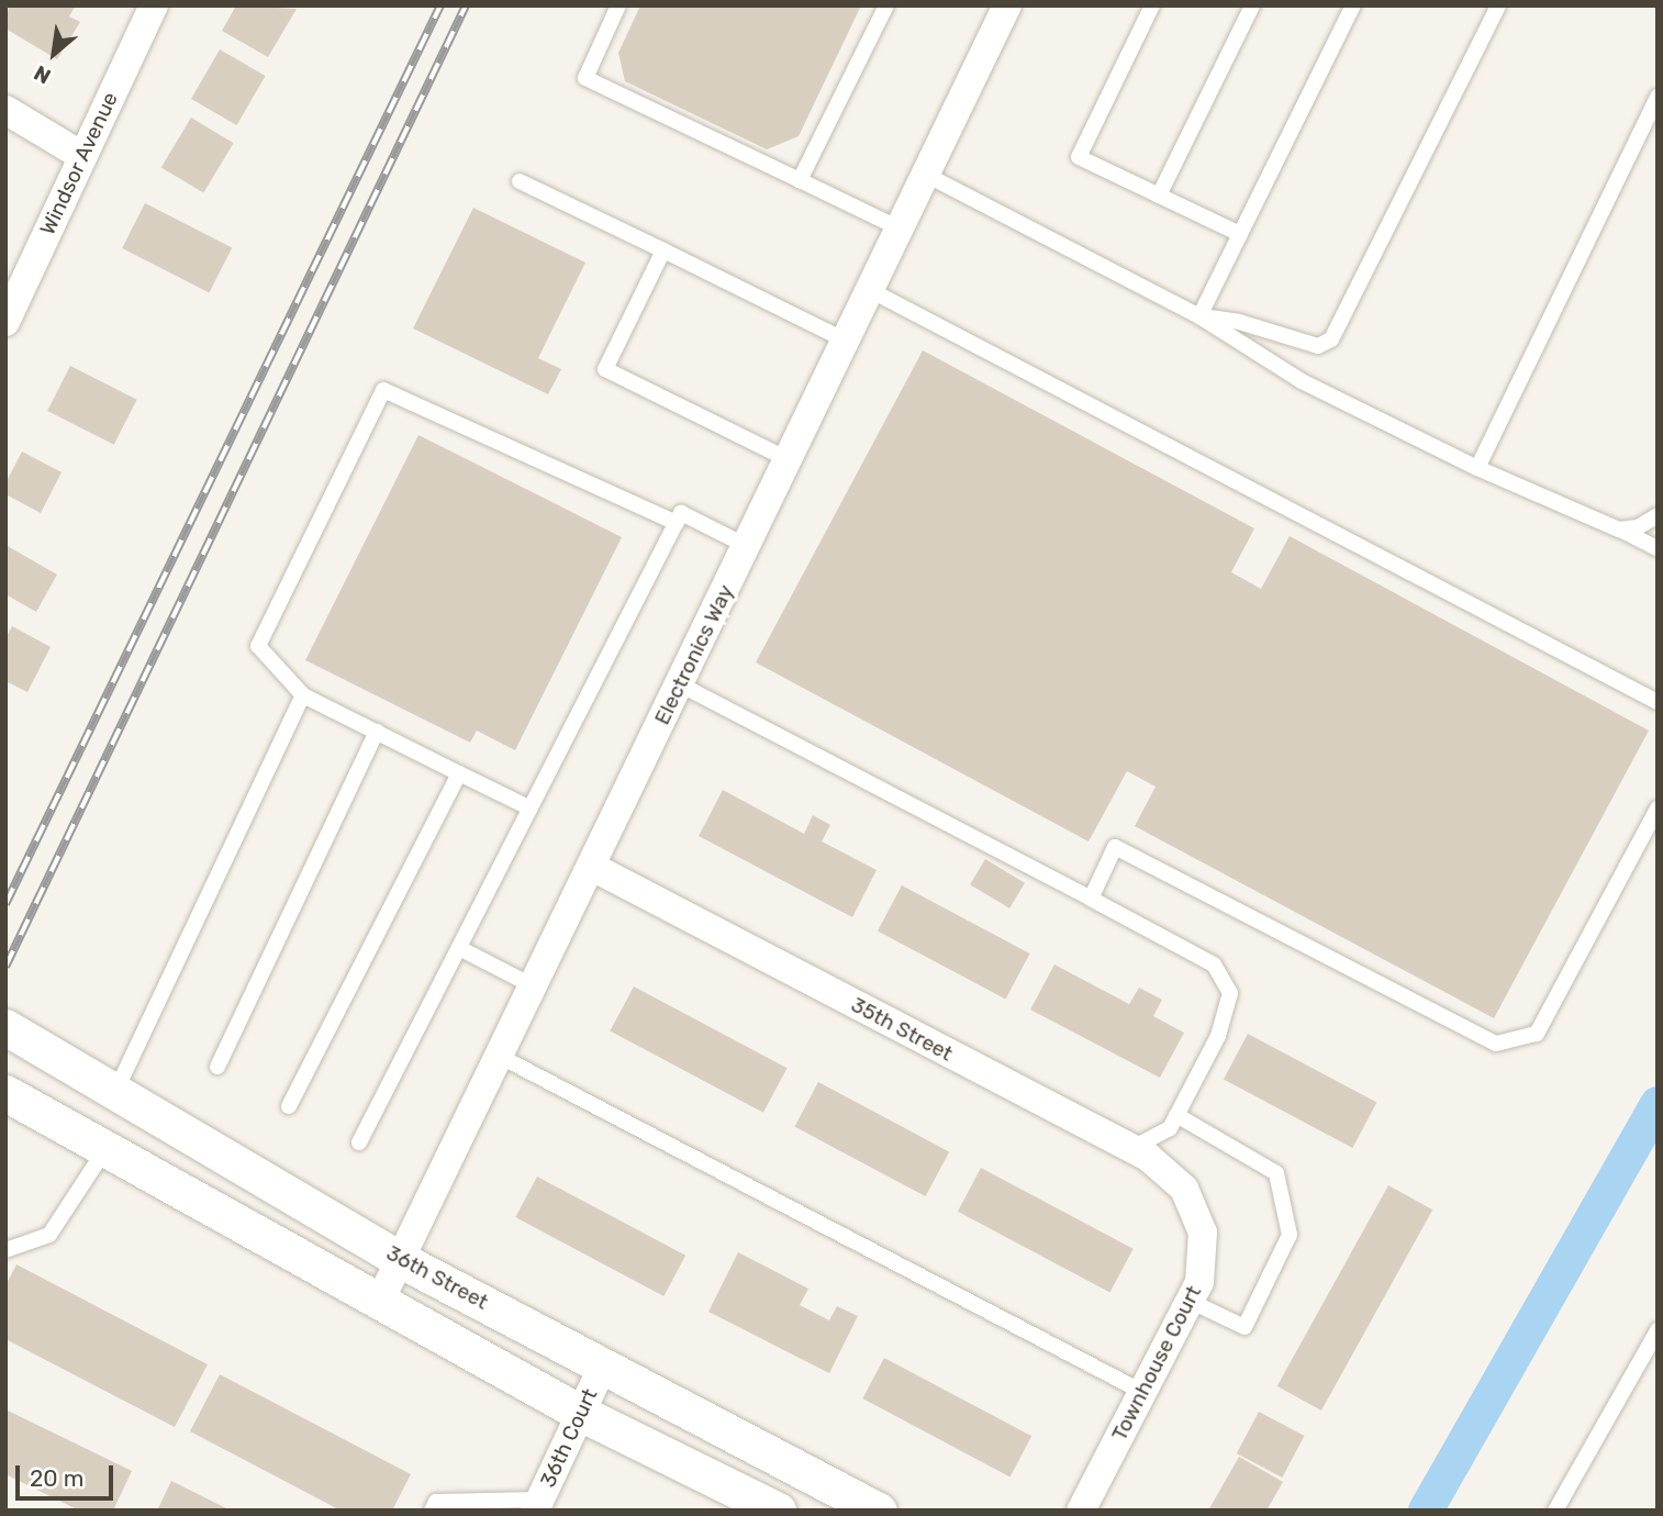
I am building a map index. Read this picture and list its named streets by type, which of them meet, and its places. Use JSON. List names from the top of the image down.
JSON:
{
  "streets": {
    "street": [
      "Windsor Avenue",
      "Electronics Way",
      "35th Street",
      "36th Street",
      "Townhouse Court",
      "36th Court"
    ]
  },
  "crossings": [
    ["Electronics Way", "35th Street"],
    ["Electronics Way", "36th Street"],
    ["35th Street", "Townhouse Court"],
    ["36th Street", "36th Court"]
  ],
  "scale_bar": "20 m",
  "north": "bottom left"
}
